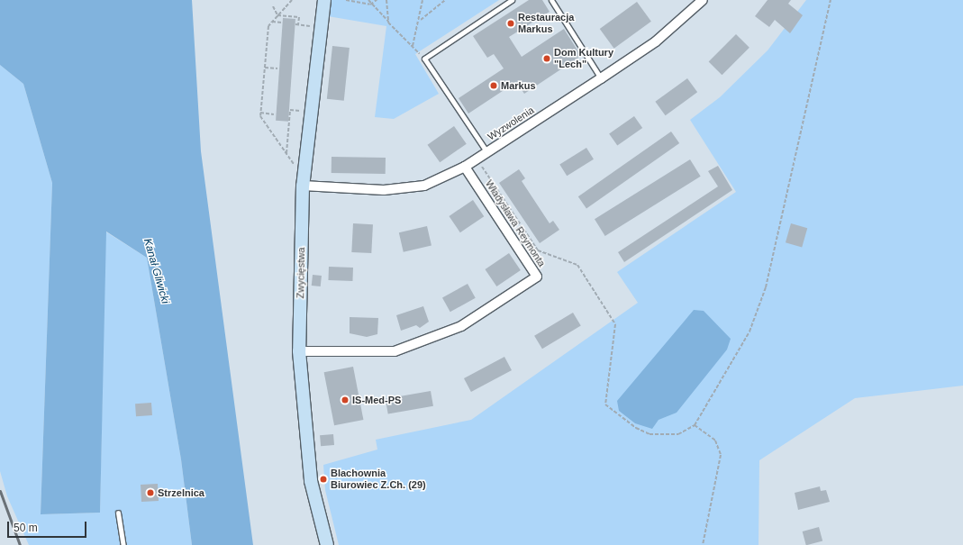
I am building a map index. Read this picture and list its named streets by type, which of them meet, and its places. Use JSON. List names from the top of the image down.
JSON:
{
  "streets": {
    "street": ["Wyzwolenia", "Władysława Reymonta", "Zwycięstwa"]
  },
  "crossings": [
    ["Wyzwolenia", "Władysława Reymonta"],
    ["Wyzwolenia", "Zwycięstwa"],
    ["Władysława Reymonta", "Zwycięstwa"]
  ],
  "water": ["Kanał Gliwicki"],
  "places": [
    "Restauracja Markus",
    "Dom Kultury \"Lech\"",
    "Markus",
    "IS-Med-PS",
    "Blachownia Biurowiec Z.Ch. (29)",
    "Strzelnica"
  ],
  "scale_bar": "50 m"
}
